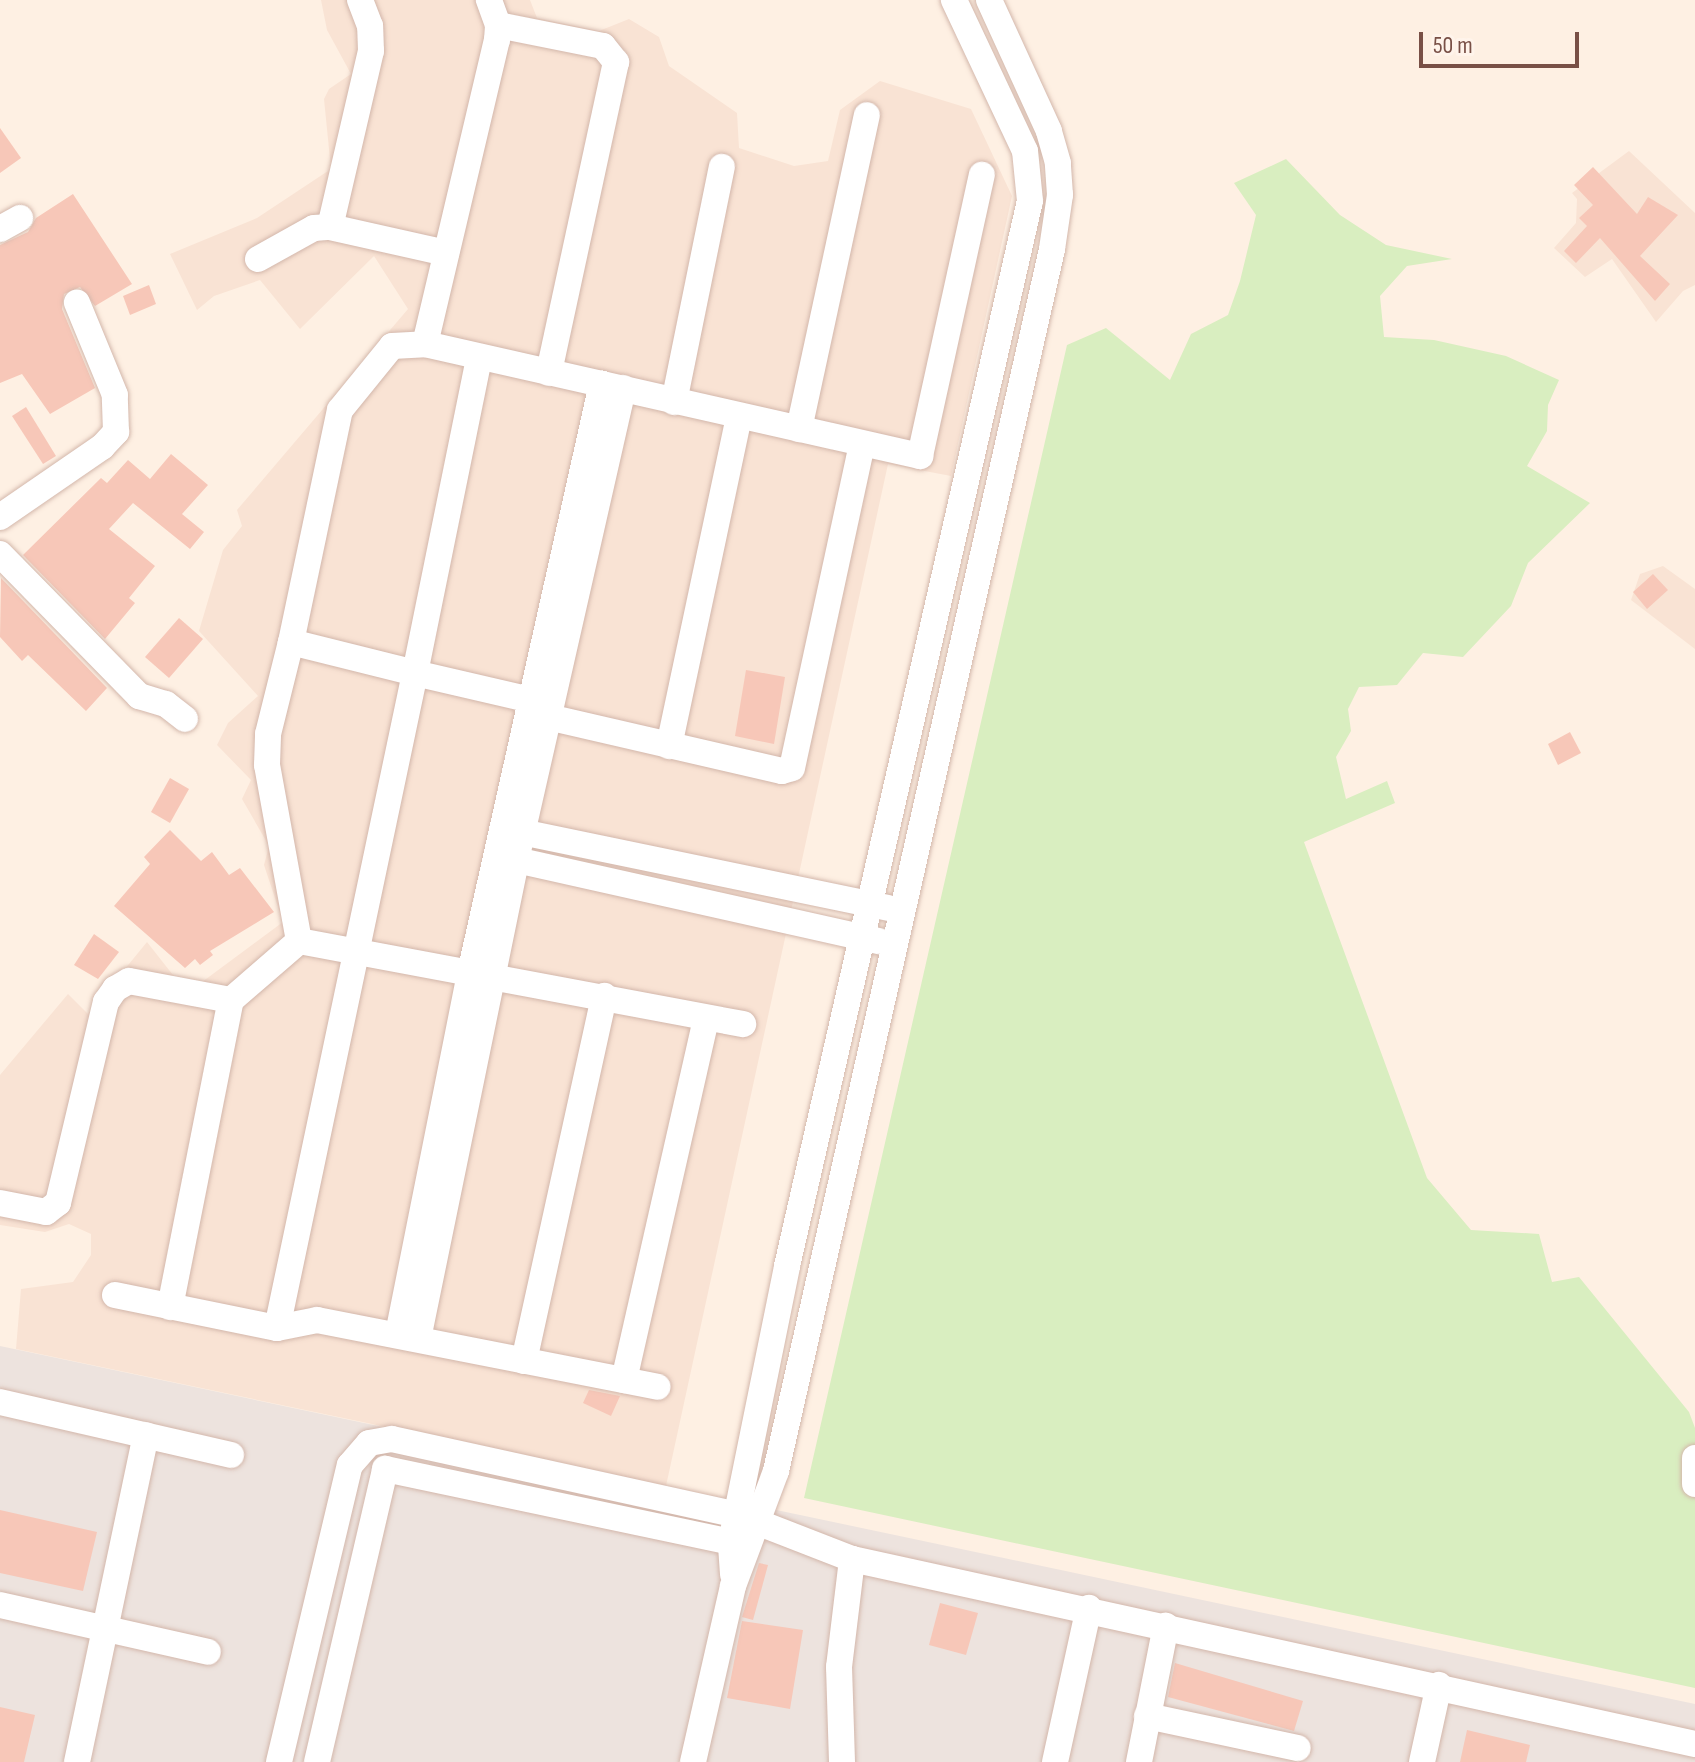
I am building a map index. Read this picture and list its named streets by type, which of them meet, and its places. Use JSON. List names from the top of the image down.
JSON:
{
  "scale_bar": "50 m"
}
